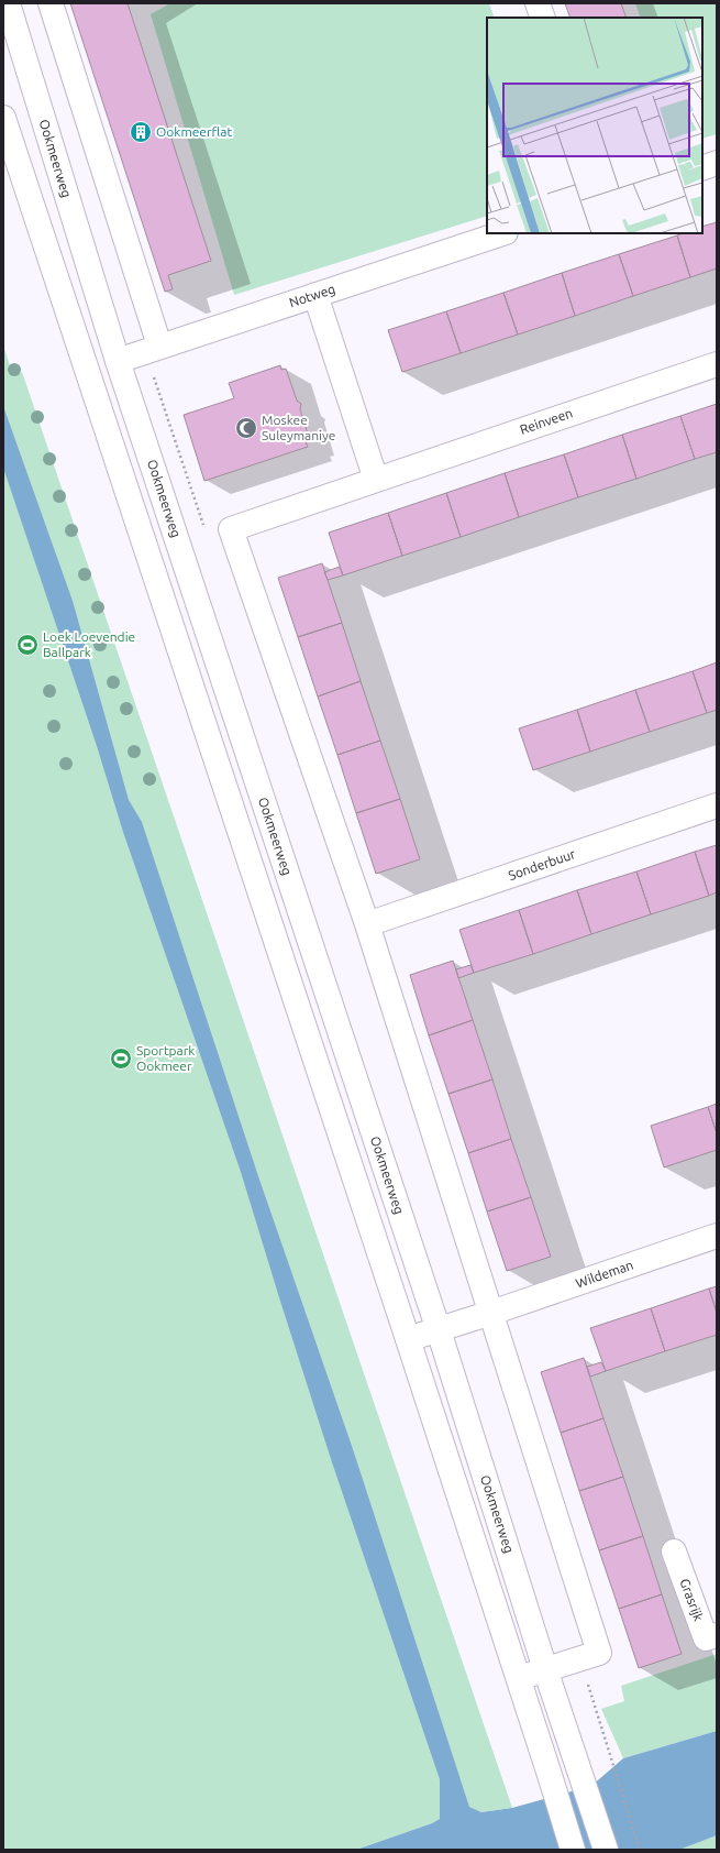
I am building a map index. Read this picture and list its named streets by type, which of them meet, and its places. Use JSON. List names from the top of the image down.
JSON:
{
  "streets": {
    "main road": [
      "Ookmeerweg",
      "Notweg",
      "Reinveen",
      "Sonderbuur",
      "Wildeman",
      "Grasrijk"
    ]
  },
  "crossings": [
    ["Ookmeerweg", "Notweg"],
    ["Ookmeerweg", "Wildeman"],
    ["Reinveen", "Sonderbuur"]
  ],
  "places": {
    "building": ["Ookmeerflat"],
    "mosque": ["Moskee Suleymaniye"],
    "sports": ["Loek Loevendie Ballpark", "Sportpark Ookmeer"]
  }
}
